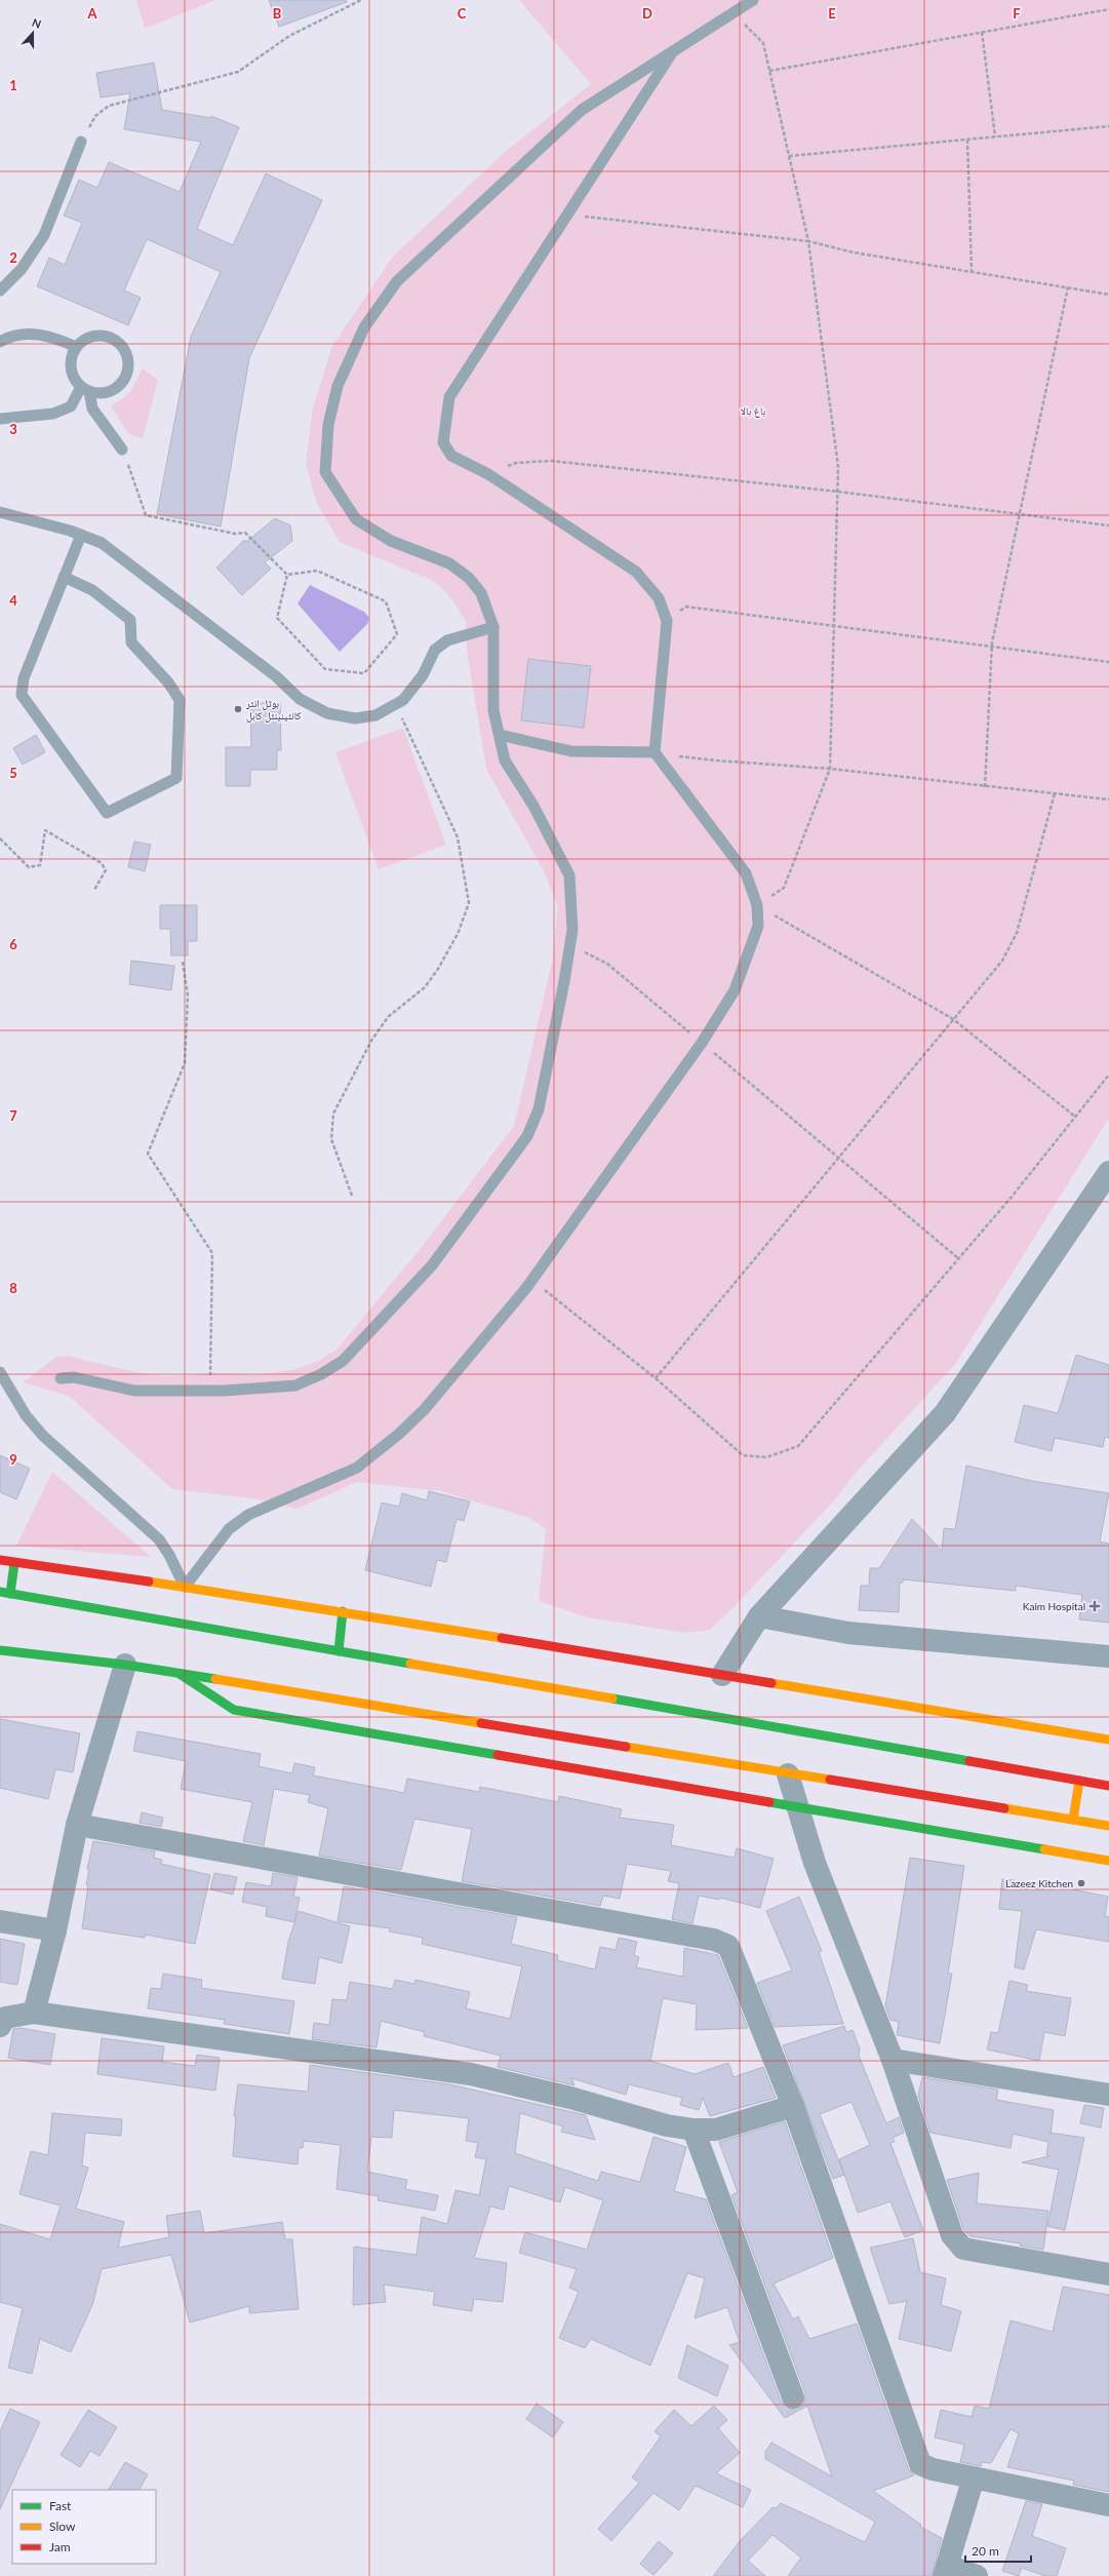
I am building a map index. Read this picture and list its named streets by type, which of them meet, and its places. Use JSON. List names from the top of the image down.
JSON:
{
  "parks": ["باغ بالا"],
  "places": {
    "other": ["ہوٹل انٹر کانٹینینٹل کابل", "Lazeez Kitchen"],
    "health": ["Kaim Hospital"]
  },
  "legend": ["Fast", "Slow", "Jam"],
  "scale_bar": "20 m",
  "north": "top",
  "grid": {
    "columns": [
      "A",
      "B",
      "C",
      "D",
      "E",
      "F"
    ],
    "rows": [
      "1",
      "2",
      "3",
      "4",
      "5",
      "6",
      "7",
      "8",
      "9"
    ]
  }
}
